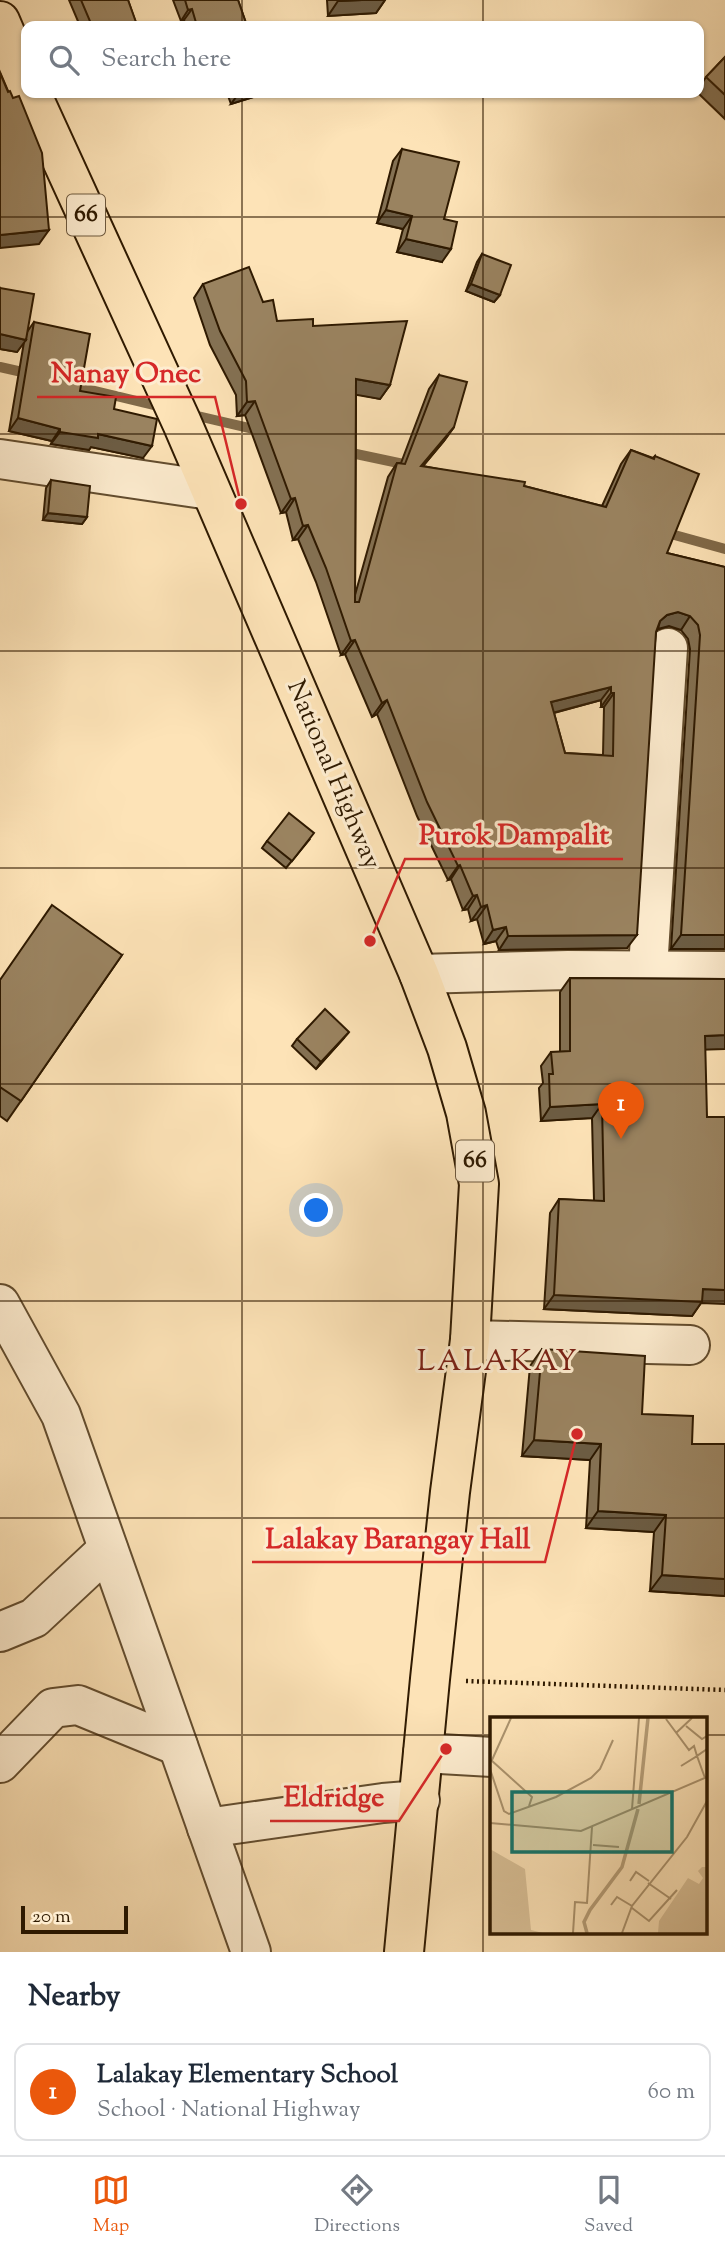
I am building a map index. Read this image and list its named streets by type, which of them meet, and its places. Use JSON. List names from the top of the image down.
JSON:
{
  "streets": {
    "main road": ["66", "National Highway"]
  },
  "districts": ["LALAKAY"],
  "places": [
    "Nanay Onec",
    "Purok Dampalit",
    "Lalakay Barangay Hall",
    "Eldridge"
  ],
  "scale_bar": "20 m",
  "page": {
    "search": "Search here",
    "pins": "1",
    "scale": "20 m",
    "heading": "Nearby",
    "list": [
      {
        "mark": "1",
        "name": "Lalakay Elementary School",
        "note": "School · National Highway",
        "value": "60 m"
      }
    ],
    "nav": ["Map", "Directions", "Saved"]
  }
}
